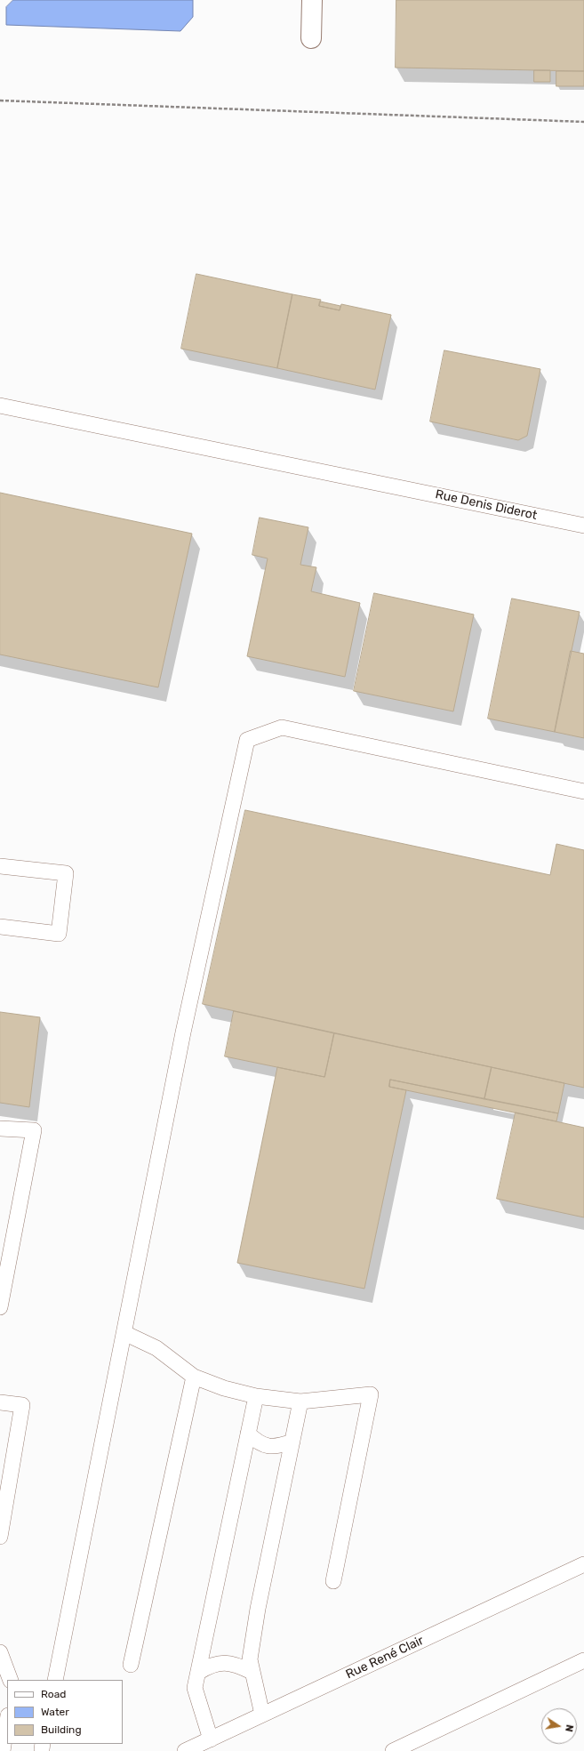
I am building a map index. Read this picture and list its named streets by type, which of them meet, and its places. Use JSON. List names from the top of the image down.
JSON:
{
  "streets": {
    "lane": ["Rue Denis Diderot", "Rue René Clair"]
  },
  "legend": ["Road", "Water", "Building"],
  "north": "right"
}
